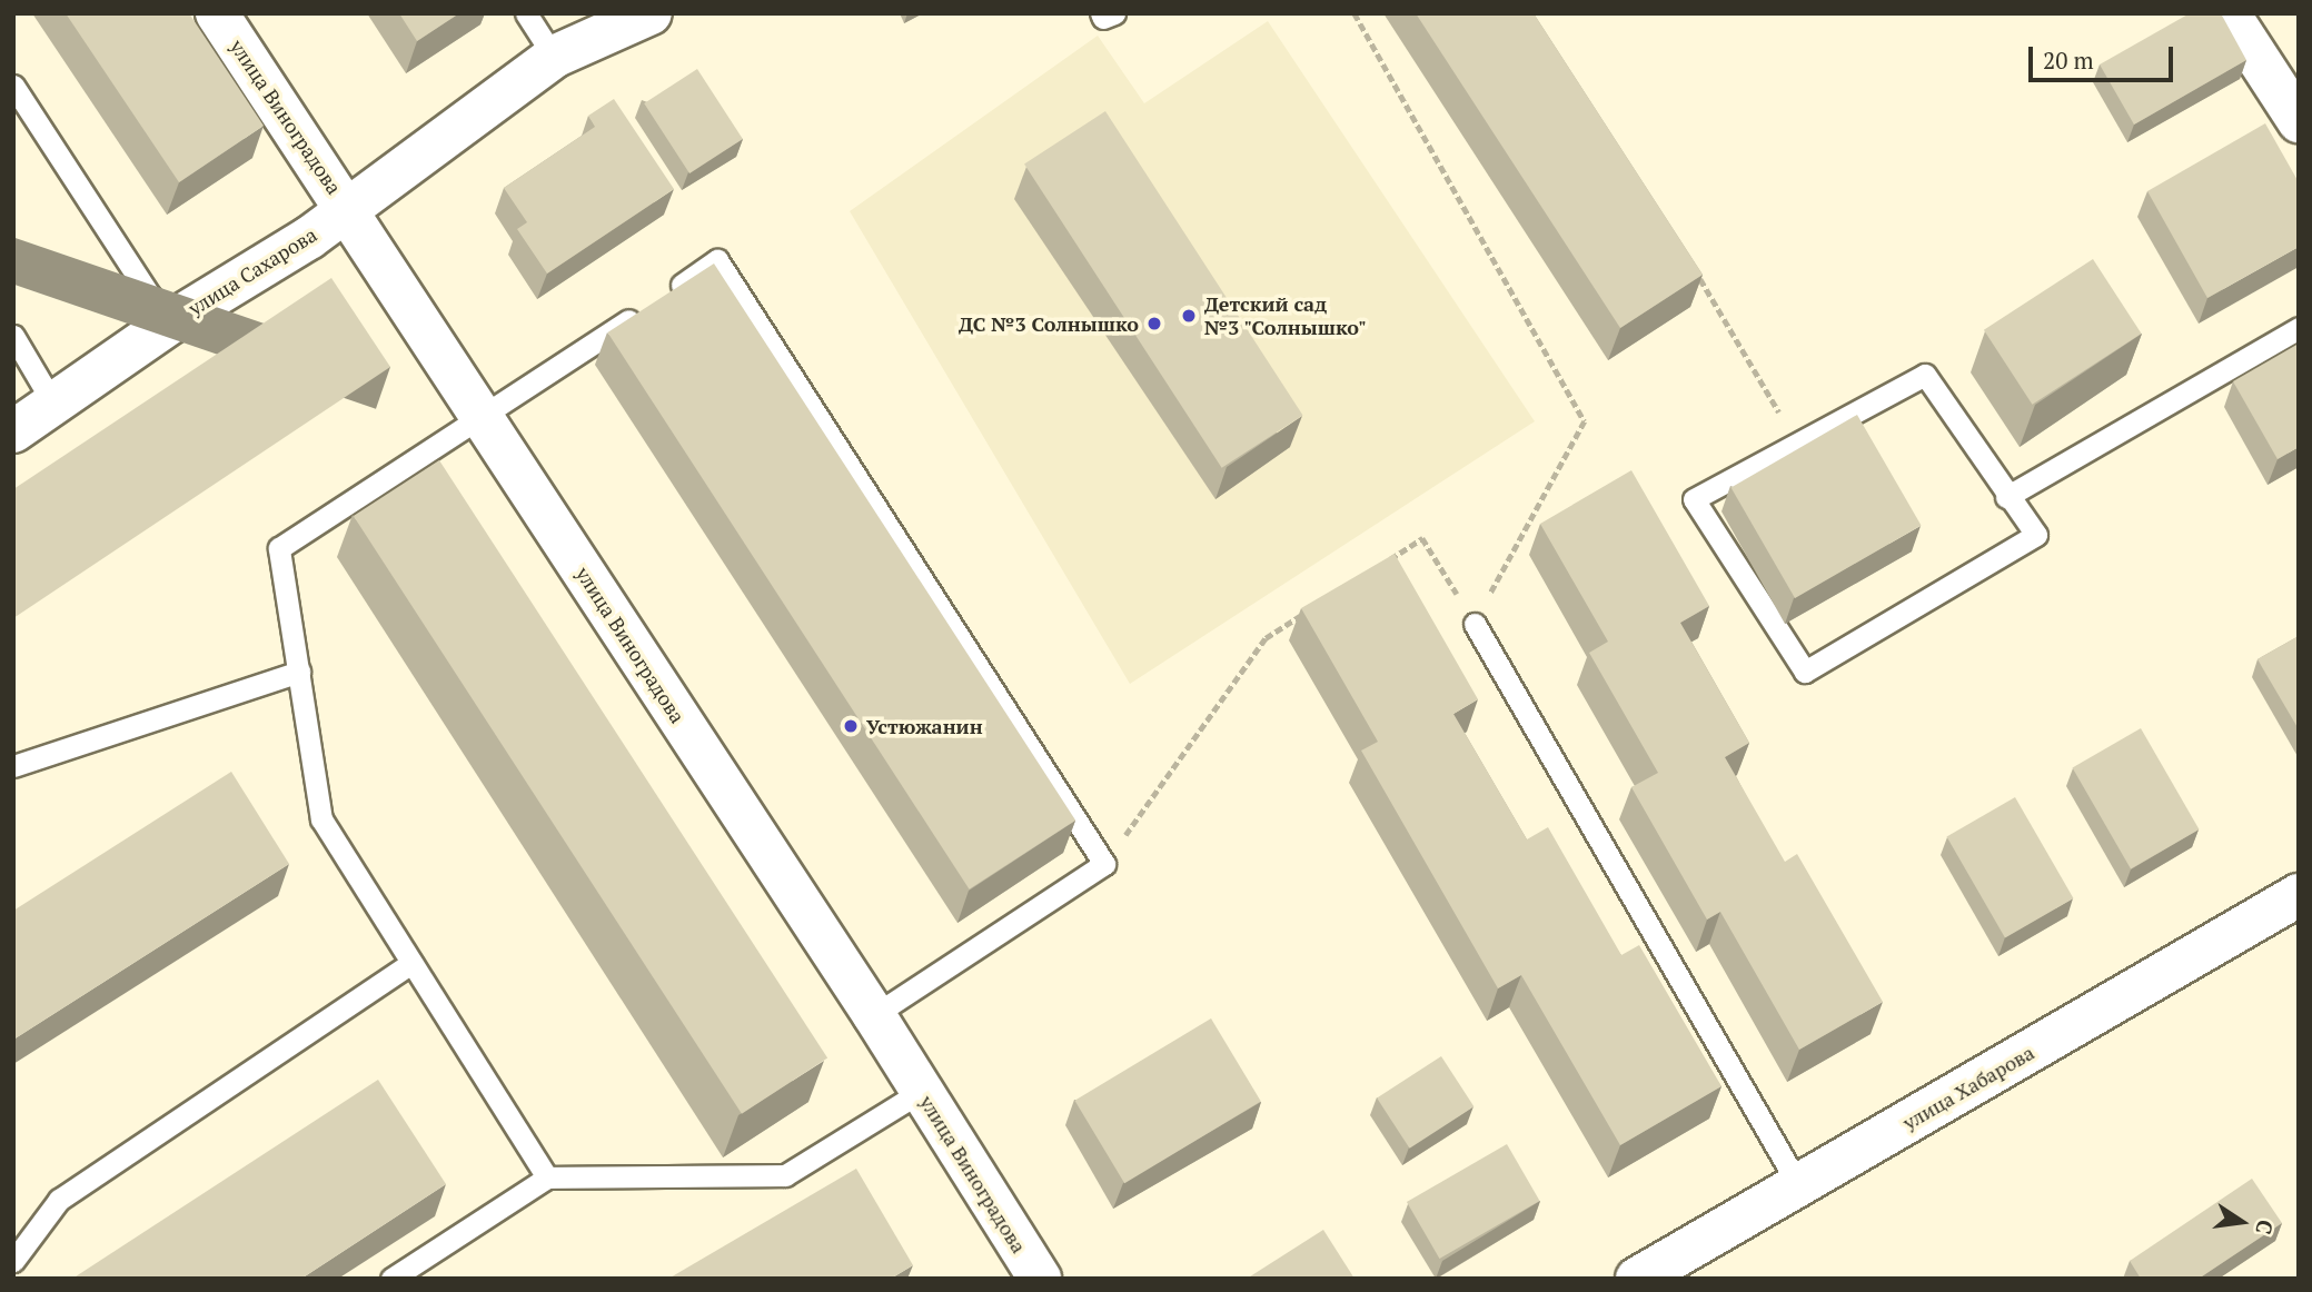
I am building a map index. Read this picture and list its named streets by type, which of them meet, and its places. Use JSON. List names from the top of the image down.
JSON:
{
  "streets": {
    "street": ["улица Виноградова", "улица Сахарова", "улица Хабарова"]
  },
  "crossings": [
    ["улица Виноградова", "улица Сахарова"]
  ],
  "places": ["Детский сад №3 \"Солнышко\"", "ДС №3 Солнышко", "Устюжанин"],
  "scale_bar": "20 m",
  "north": "right"
}
